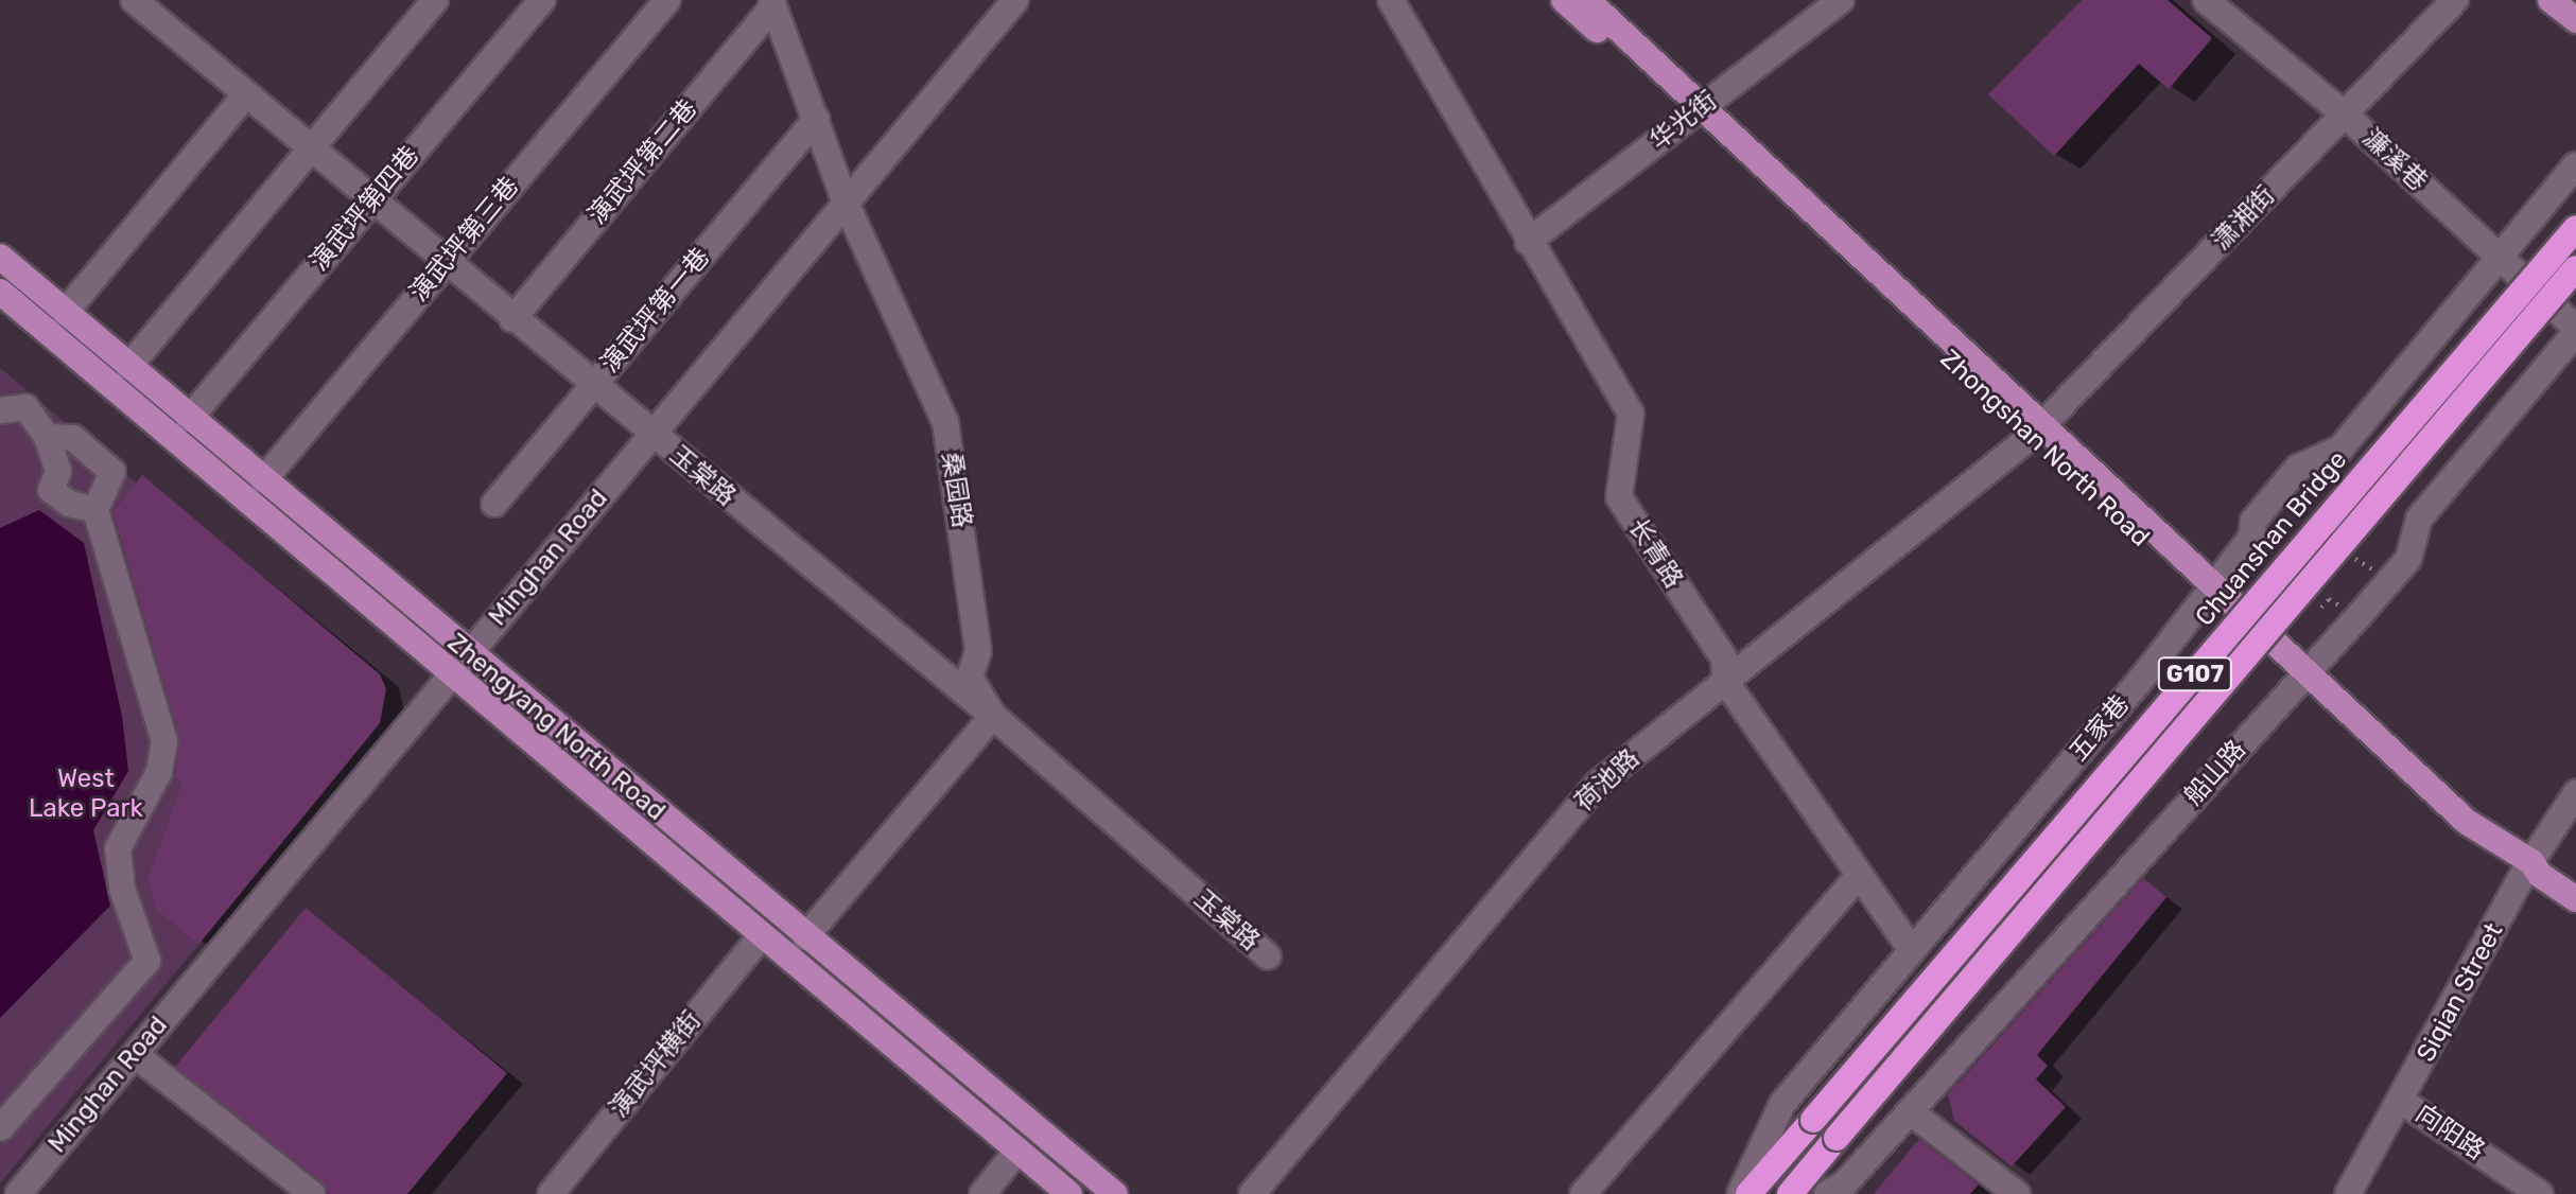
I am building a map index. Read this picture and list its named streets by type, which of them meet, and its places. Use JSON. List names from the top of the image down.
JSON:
{
  "streets": {
    "highway": ["Chuanshan Bridge", "G107"],
    "main road": ["Zhongshan North Road", "Zhengyang North Road"],
    "street": [
      "华光街",
      "濂溪巷",
      "演武坪第二巷",
      "演武坪第四巷",
      "潇湘街",
      "演武坪第三巷",
      "演武坪第一巷",
      "玉棠路",
      "桑园路",
      "长青路",
      "Minghan Road",
      "五家巷",
      "船山路",
      "荷池路",
      "Siqian Street",
      "演武坪横街",
      "向阳路"
    ]
  },
  "crossings": [
    ["华光街", "Zhongshan North Road"],
    ["华光街", "长青路"],
    ["濂溪巷", "潇湘街"],
    ["濂溪巷", "五家巷"],
    ["濂溪巷", "船山路"],
    ["演武坪第二巷", "玉棠路"],
    ["演武坪第二巷", "桑园路"],
    ["演武坪第四巷", "玉棠路"],
    ["演武坪第四巷", "Zhengyang North Road"],
    ["潇湘街", "Zhongshan North Road"],
    ["潇湘街", "荷池路"],
    ["演武坪第三巷", "玉棠路"],
    ["演武坪第三巷", "Zhengyang North Road"],
    ["演武坪第一巷", "玉棠路"],
    ["演武坪第一巷", "桑园路"],
    ["Zhongshan North Road", "五家巷"],
    ["Zhongshan North Road", "船山路"],
    ["Zhongshan North Road", "荷池路"],
    ["Zhongshan North Road", "Siqian Street"],
    ["玉棠路", "桑园路"],
    ["玉棠路", "Minghan Road"],
    ["桑园路", "Minghan Road"],
    ["长青路", "五家巷"],
    ["长青路", "荷池路"],
    ["Minghan Road", "Zhengyang North Road"],
    ["Zhengyang North Road", "演武坪横街"],
    ["Siqian Street", "向阳路"]
  ],
  "parks": ["West Lake Park"]
}
